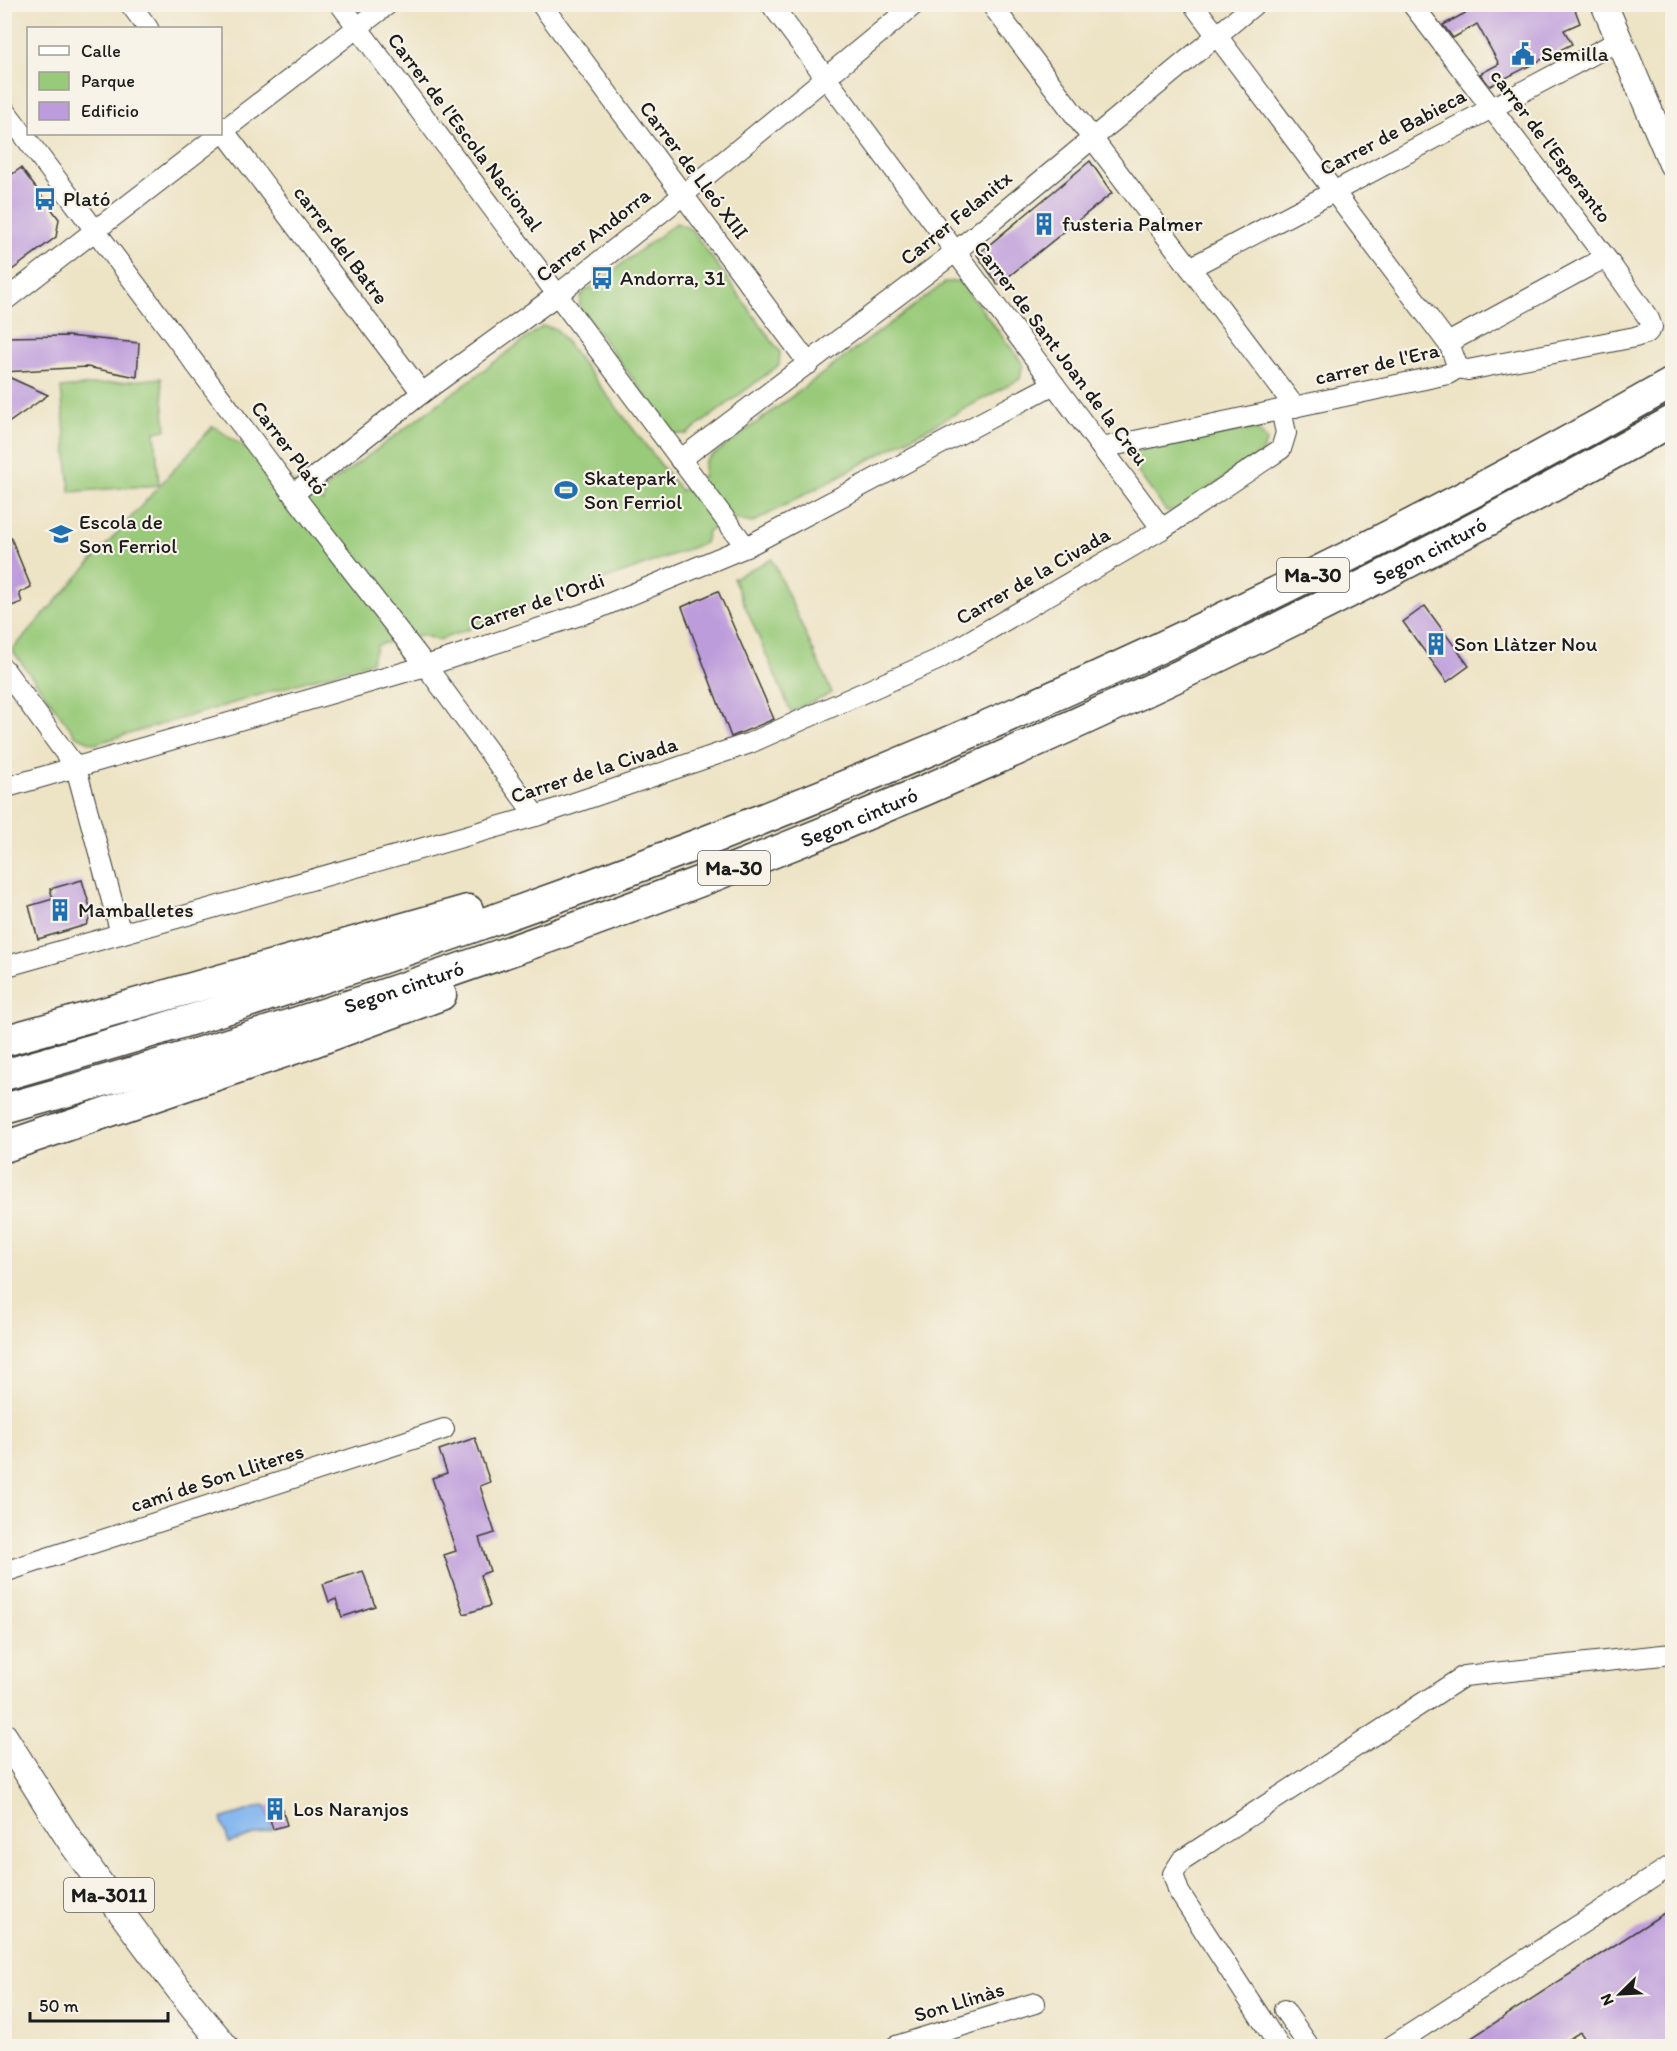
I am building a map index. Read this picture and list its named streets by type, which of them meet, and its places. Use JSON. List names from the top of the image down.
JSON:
{
  "streets": {
    "highway": ["Segon cinturó", "Ma-30"],
    "main road": ["Ma-3011"],
    "street": [
      "Carrer de l'Escola Nacional",
      "Carrer de Babieca",
      "carrer de l'Esperanto",
      "Carrer de Lleó XIII",
      "Carrer Felanitx",
      "Carrer Andorra",
      "carrer del Batre",
      "Carrer de Sant Joan de la Creu",
      "carrer de l'Era",
      "Carrer Plató",
      "Carrer de la Civada",
      "Carrer de l'Ordi",
      "camí de Son Lliteres",
      "Son Llinàs"
    ]
  },
  "crossings": [
    ["Carrer de l'Escola Nacional", "Carrer Felanitx"],
    ["Carrer de l'Escola Nacional", "Carrer Andorra"],
    ["Carrer de l'Escola Nacional", "Carrer de l'Ordi"],
    ["Carrer de Babieca", "carrer de l'Esperanto"],
    ["carrer de l'Esperanto", "carrer de l'Era"],
    ["Carrer de Lleó XIII", "Carrer Felanitx"],
    ["Carrer de Lleó XIII", "Carrer Andorra"],
    ["Carrer Felanitx", "Carrer de Sant Joan de la Creu"],
    ["Carrer Andorra", "carrer del Batre"],
    ["Carrer Andorra", "Carrer de Sant Joan de la Creu"],
    ["Carrer Andorra", "Carrer Plató"],
    ["Carrer de Sant Joan de la Creu", "carrer de l'Era"],
    ["Carrer de Sant Joan de la Creu", "Carrer de la Civada"],
    ["Carrer de Sant Joan de la Creu", "Carrer de l'Ordi"],
    ["carrer de l'Era", "Carrer de la Civada"],
    ["Carrer Plató", "Carrer de la Civada"],
    ["Carrer Plató", "Carrer de l'Ordi"],
    ["Segon cinturó", "Ma-30"]
  ],
  "places": {
    "public building": ["Semilla"],
    "bus stop": ["Plató", "Andorra, 31"],
    "building": [
      "fusteria Palmer",
      "Son Llàtzer Nou",
      "Mamballetes",
      "Los Naranjos"
    ],
    "sports": ["Skatepark Son Ferriol"],
    "school or university": ["Escola de Son Ferriol"]
  },
  "legend": ["Calle", "Parque", "Edificio"],
  "scale_bar": "50 m",
  "north": "bottom left"
}
